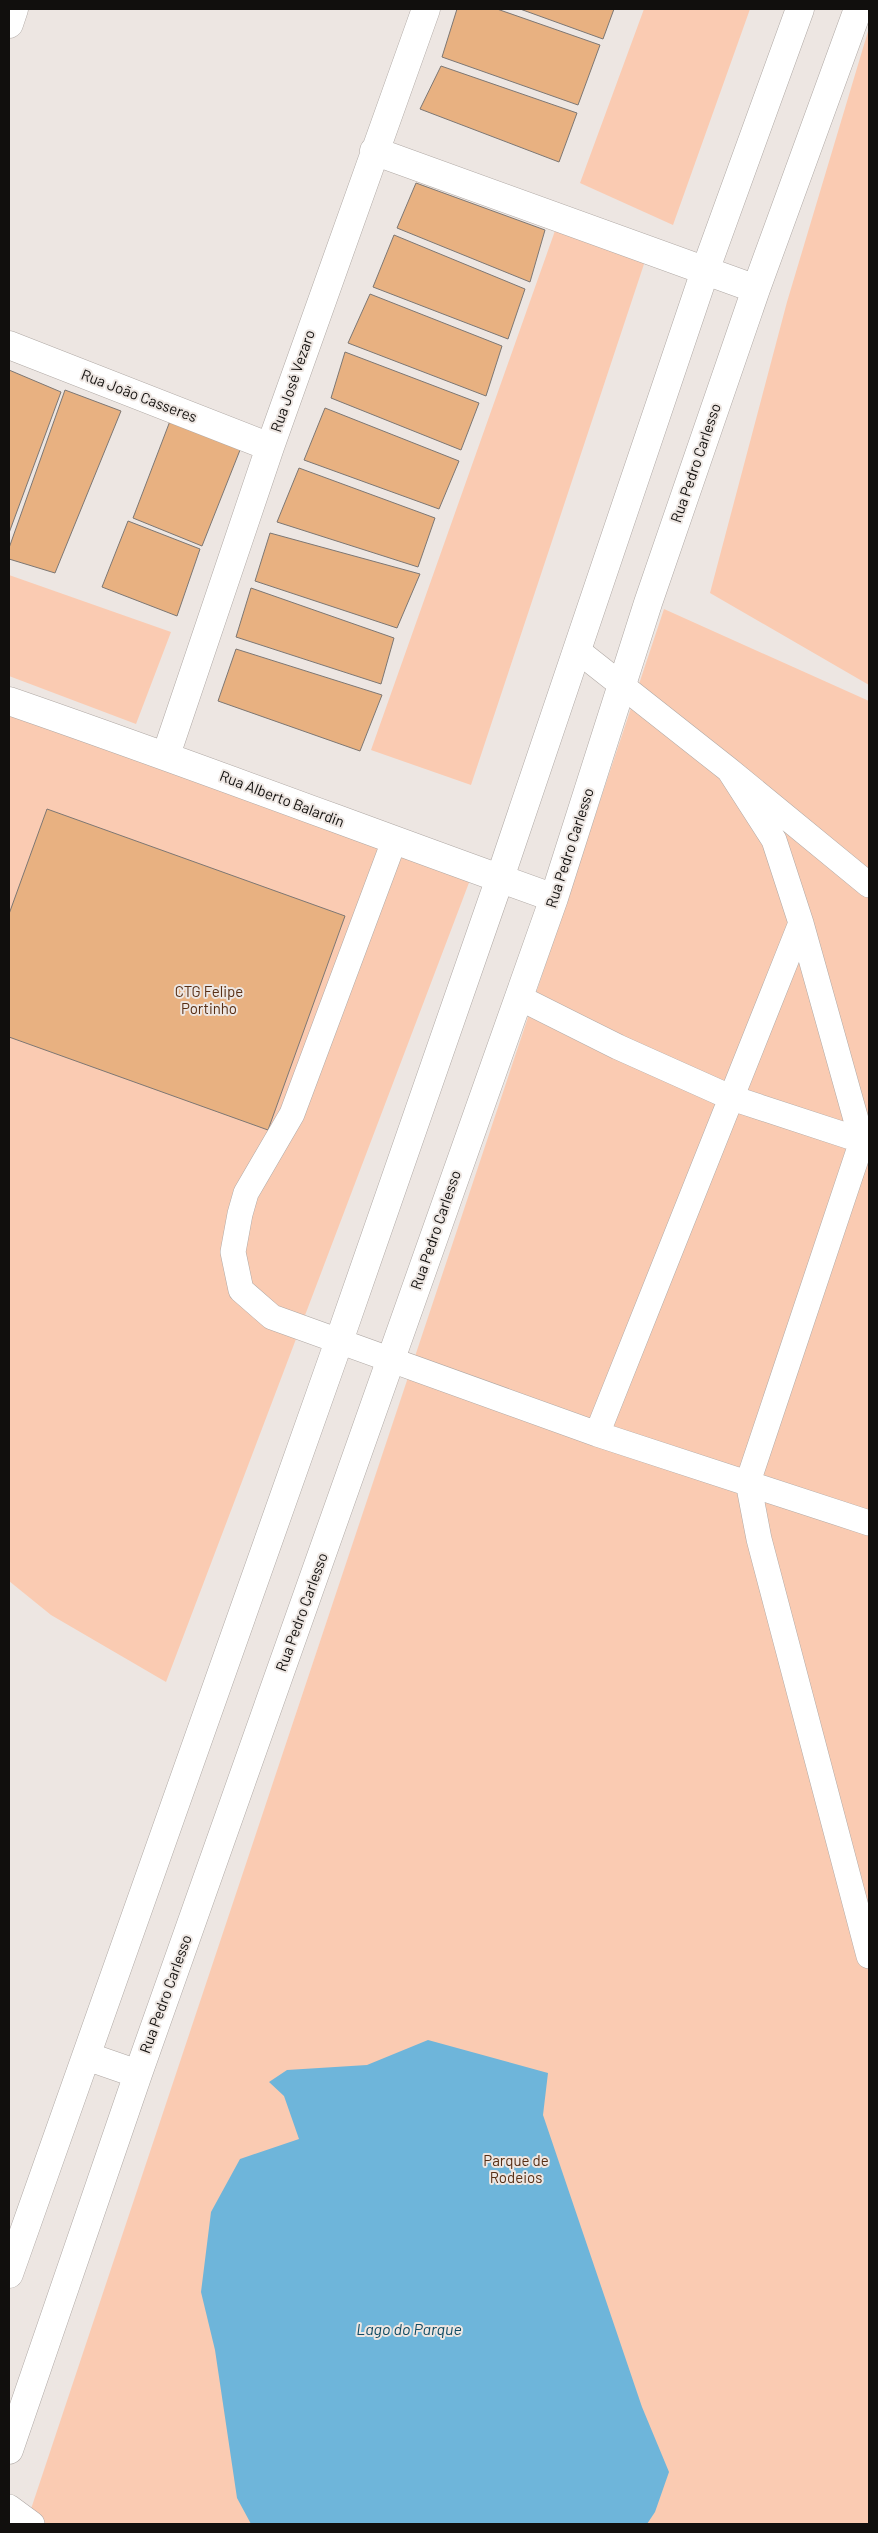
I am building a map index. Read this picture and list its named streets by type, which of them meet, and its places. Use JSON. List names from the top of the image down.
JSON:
{
  "streets": {
    "street": [
      "Rua José Vezaro",
      "Rua João Casseres",
      "Rua Pedro Carlesso",
      "Rua Alberto Balardin"
    ]
  },
  "crossings": [
    ["Rua José Vezaro", "Rua João Casseres"],
    ["Rua José Vezaro", "Rua Alberto Balardin"],
    ["Rua Pedro Carlesso", "Rua Alberto Balardin"]
  ],
  "water": ["Lago do Parque"],
  "parks": ["CTG Felipe Portinho", "Parque de Rodeios"]
}
